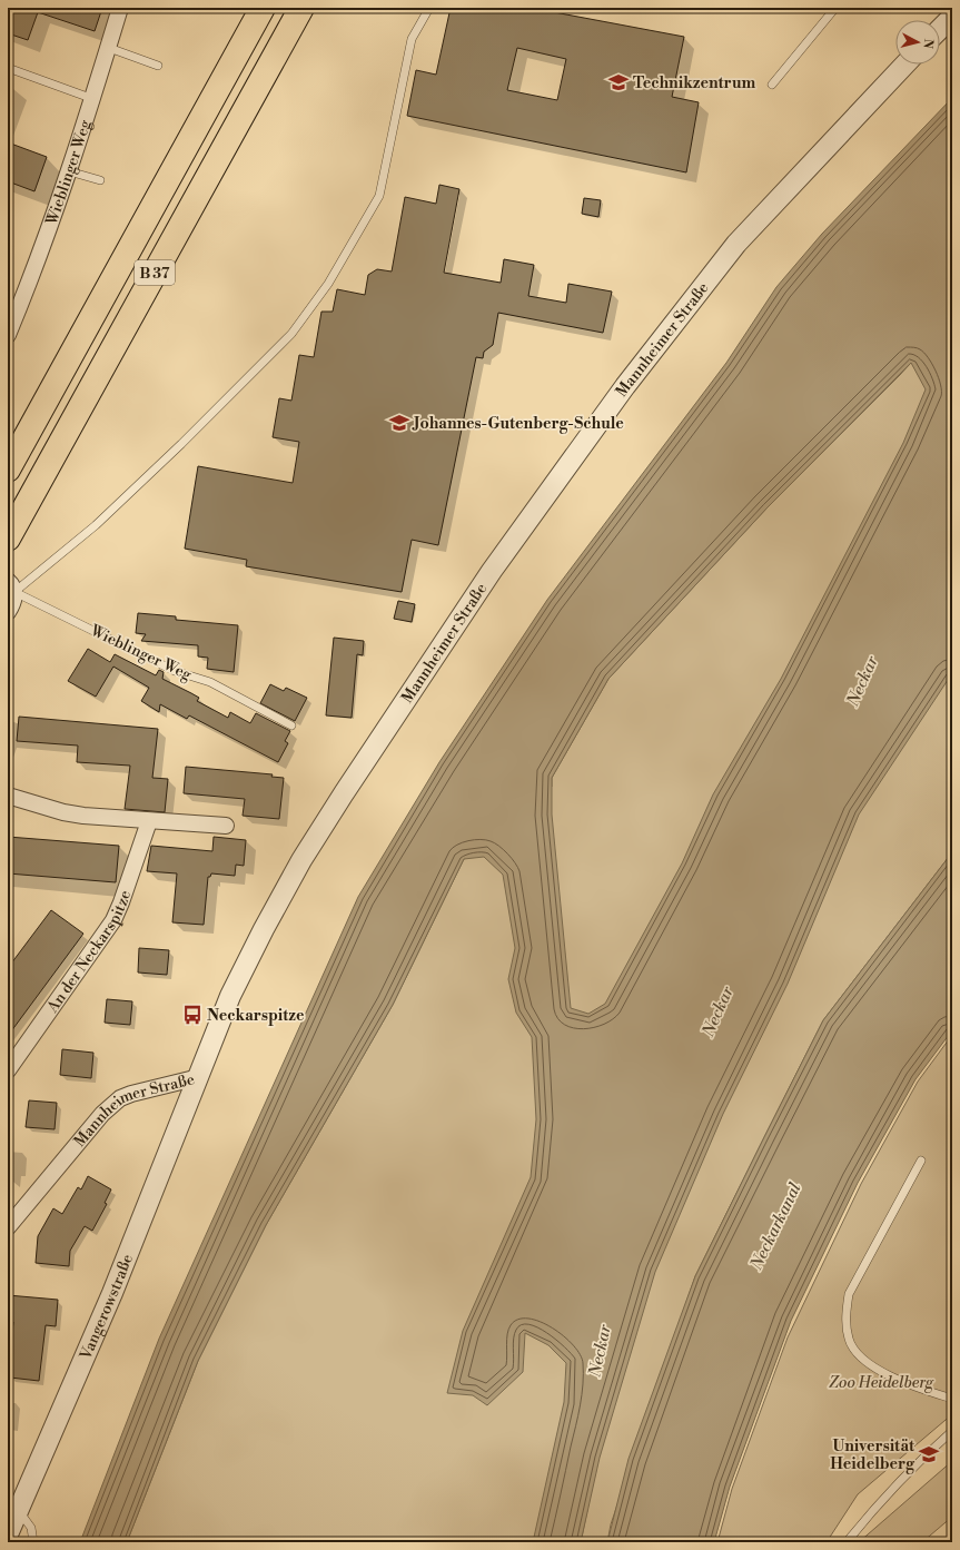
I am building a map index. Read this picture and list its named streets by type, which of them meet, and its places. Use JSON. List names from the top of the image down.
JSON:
{
  "streets": {
    "highway": ["B 37"],
    "street": [
      "Wieblinger Weg",
      "Mannheimer Straße",
      "An der Neckarspitze",
      "Vangerowstraße"
    ]
  },
  "crossings": [
    ["Mannheimer Straße", "Vangerowstraße"]
  ],
  "water": ["Neckar", "Neckarkanal"],
  "parks": ["Zoo Heidelberg"],
  "places": {
    "school or university": ["Technikzentrum", "Johannes-Gutenberg-Schule", "Universität Heidelberg"],
    "bus stop": ["Neckarspitze"]
  },
  "north": "right"
}
